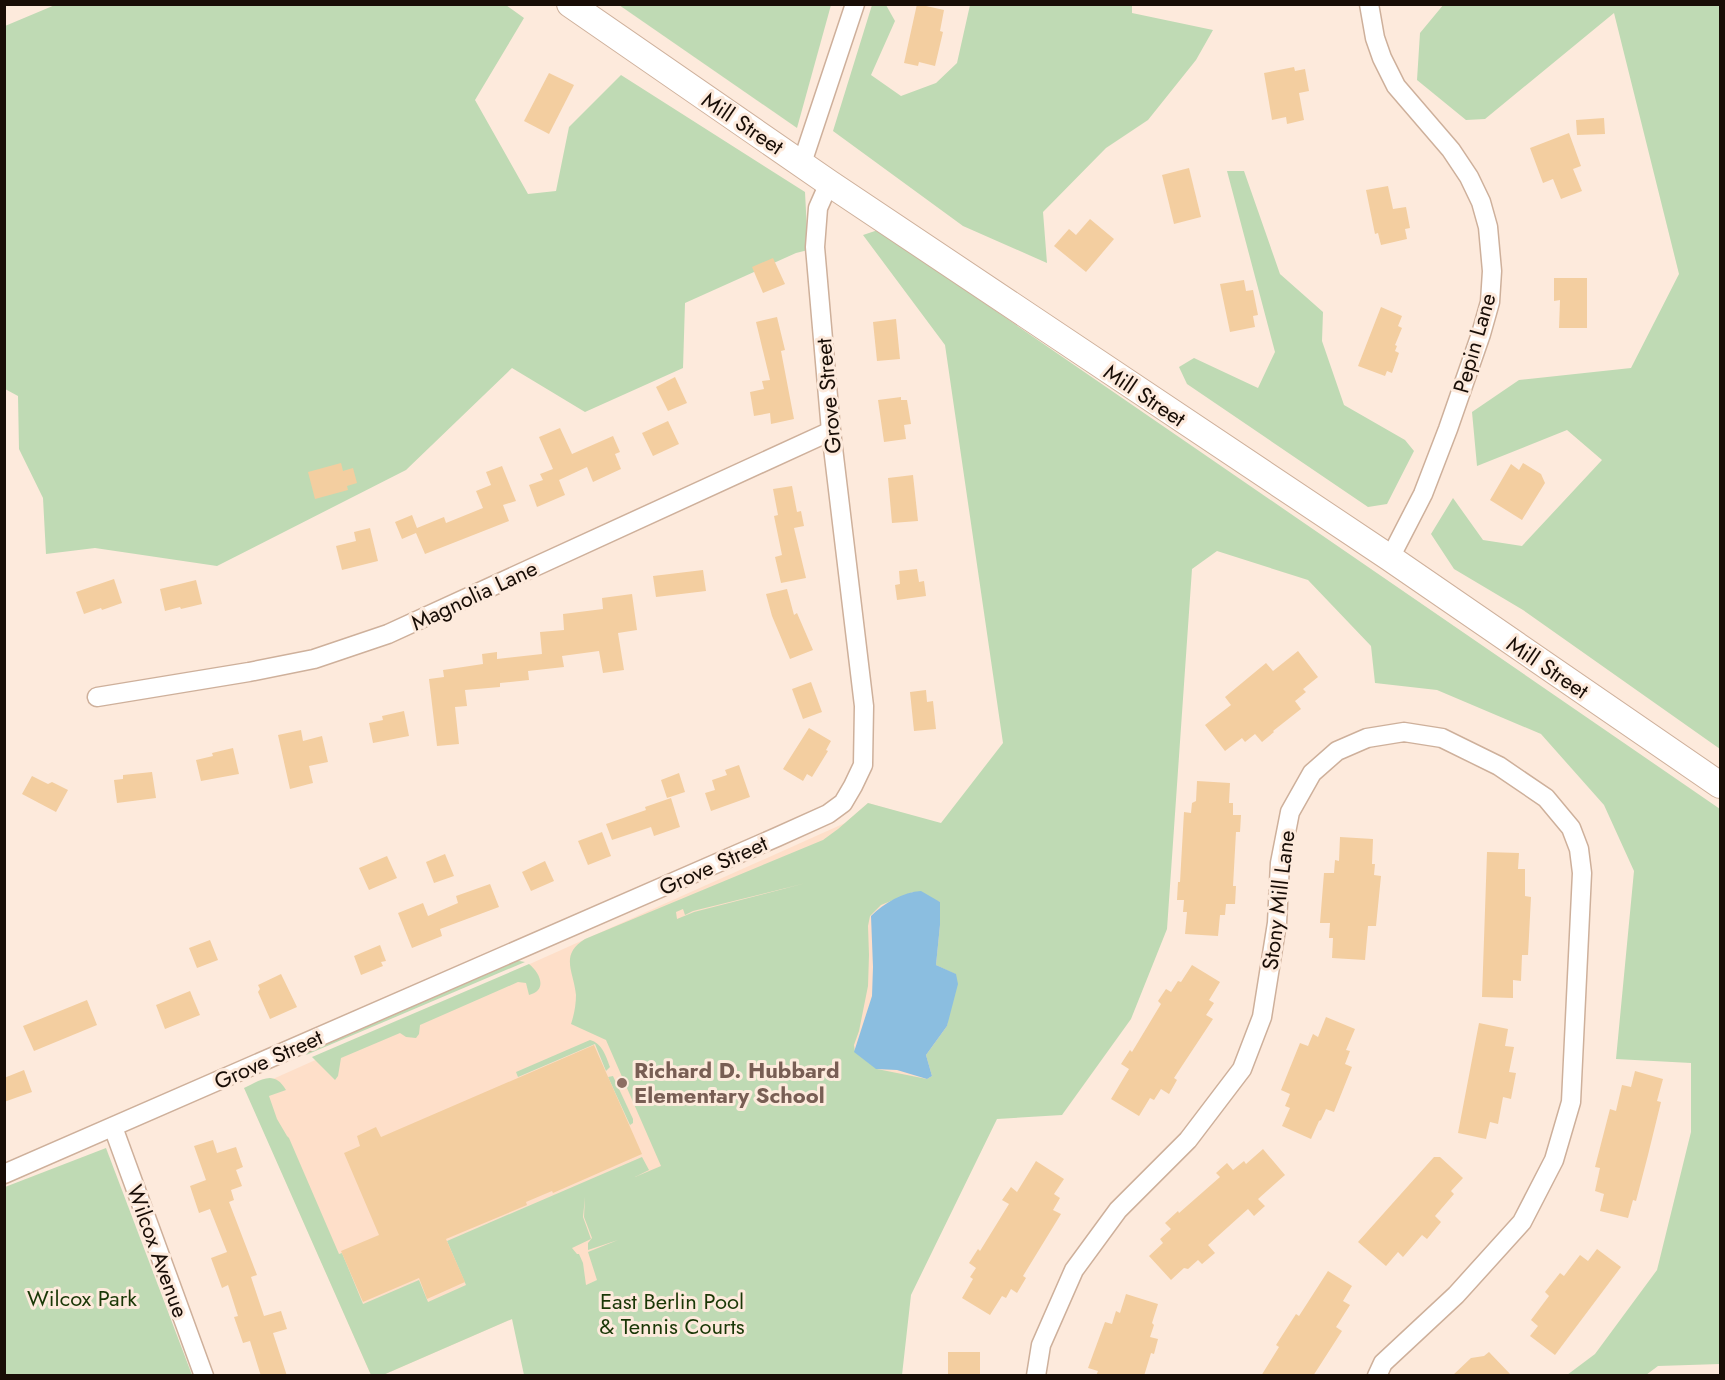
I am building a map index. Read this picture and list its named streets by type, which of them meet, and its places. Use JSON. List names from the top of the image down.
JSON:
{
  "streets": {
    "main road": ["Mill Street"],
    "street": [
      "Pepin Lane",
      "Grove Street",
      "Magnolia Lane",
      "Stony Mill Lane",
      "Wilcox Avenue"
    ]
  },
  "crossings": [
    ["Mill Street", "Pepin Lane"],
    ["Mill Street", "Grove Street"],
    ["Grove Street", "Magnolia Lane"],
    ["Grove Street", "Wilcox Avenue"]
  ],
  "parks": ["Wilcox Park", "East Berlin Pool & Tennis Courts"],
  "places": ["Richard D. Hubbard Elementary School"]
}
